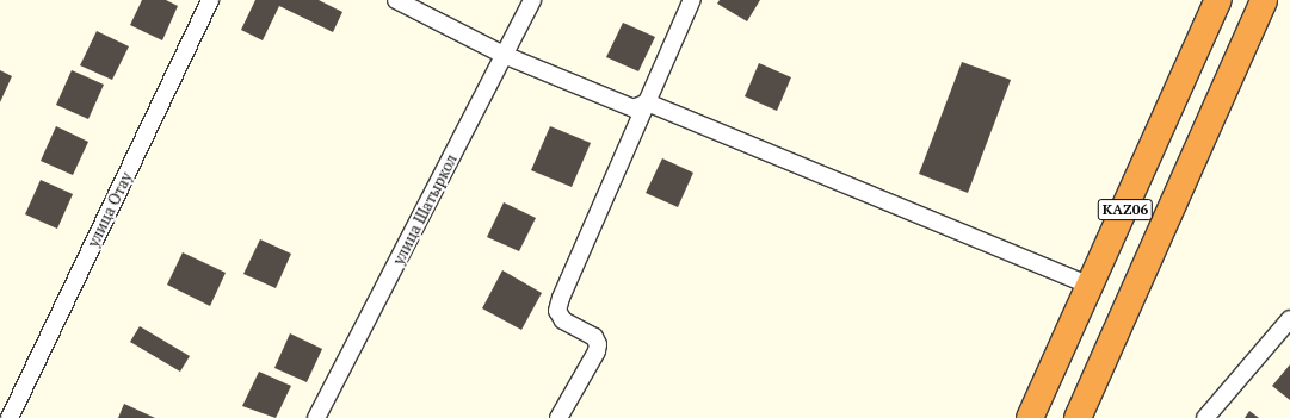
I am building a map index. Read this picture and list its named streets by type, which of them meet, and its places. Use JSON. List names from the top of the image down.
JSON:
{
  "streets": {
    "highway": ["KАZ06"],
    "street": ["улица Отау", "улица Шатыркол"]
  }
}
